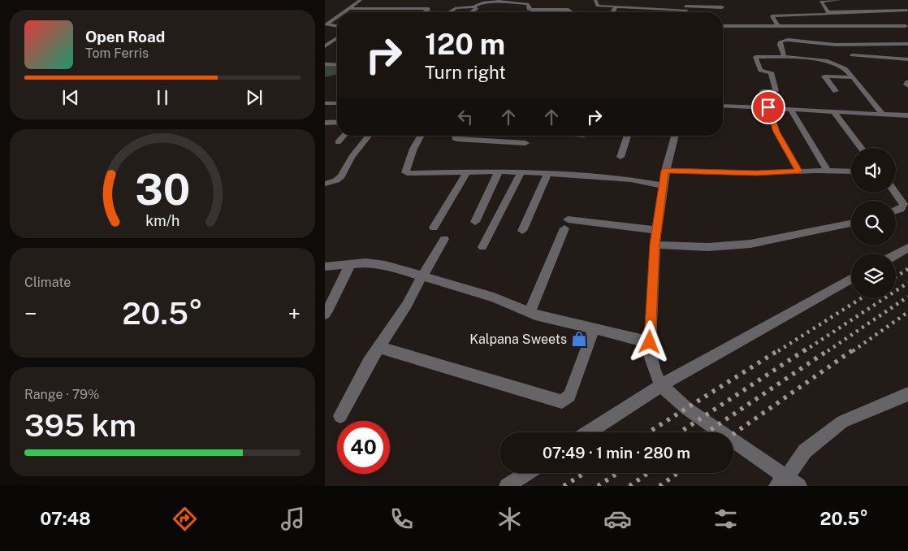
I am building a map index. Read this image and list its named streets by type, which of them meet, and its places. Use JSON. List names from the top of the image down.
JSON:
{
  "places": {
    "shop": ["Kalpana Sweets"]
  },
  "page": {
    "turn": ["120 m", "Turn right"],
    "song": ["Open Road", "Tom Ferris"],
    "tile": [
      "Climate",
      ["Range · 79%", "395 km"]
    ],
    "heat": ["−", "20.5°", "+"],
    "limit": "40",
    "trip": "07:49 · 1 min · 280 m",
    "tabs": ["07:48", "20.5°"],
    "gauge": ["30", "km/h"]
  }
}
